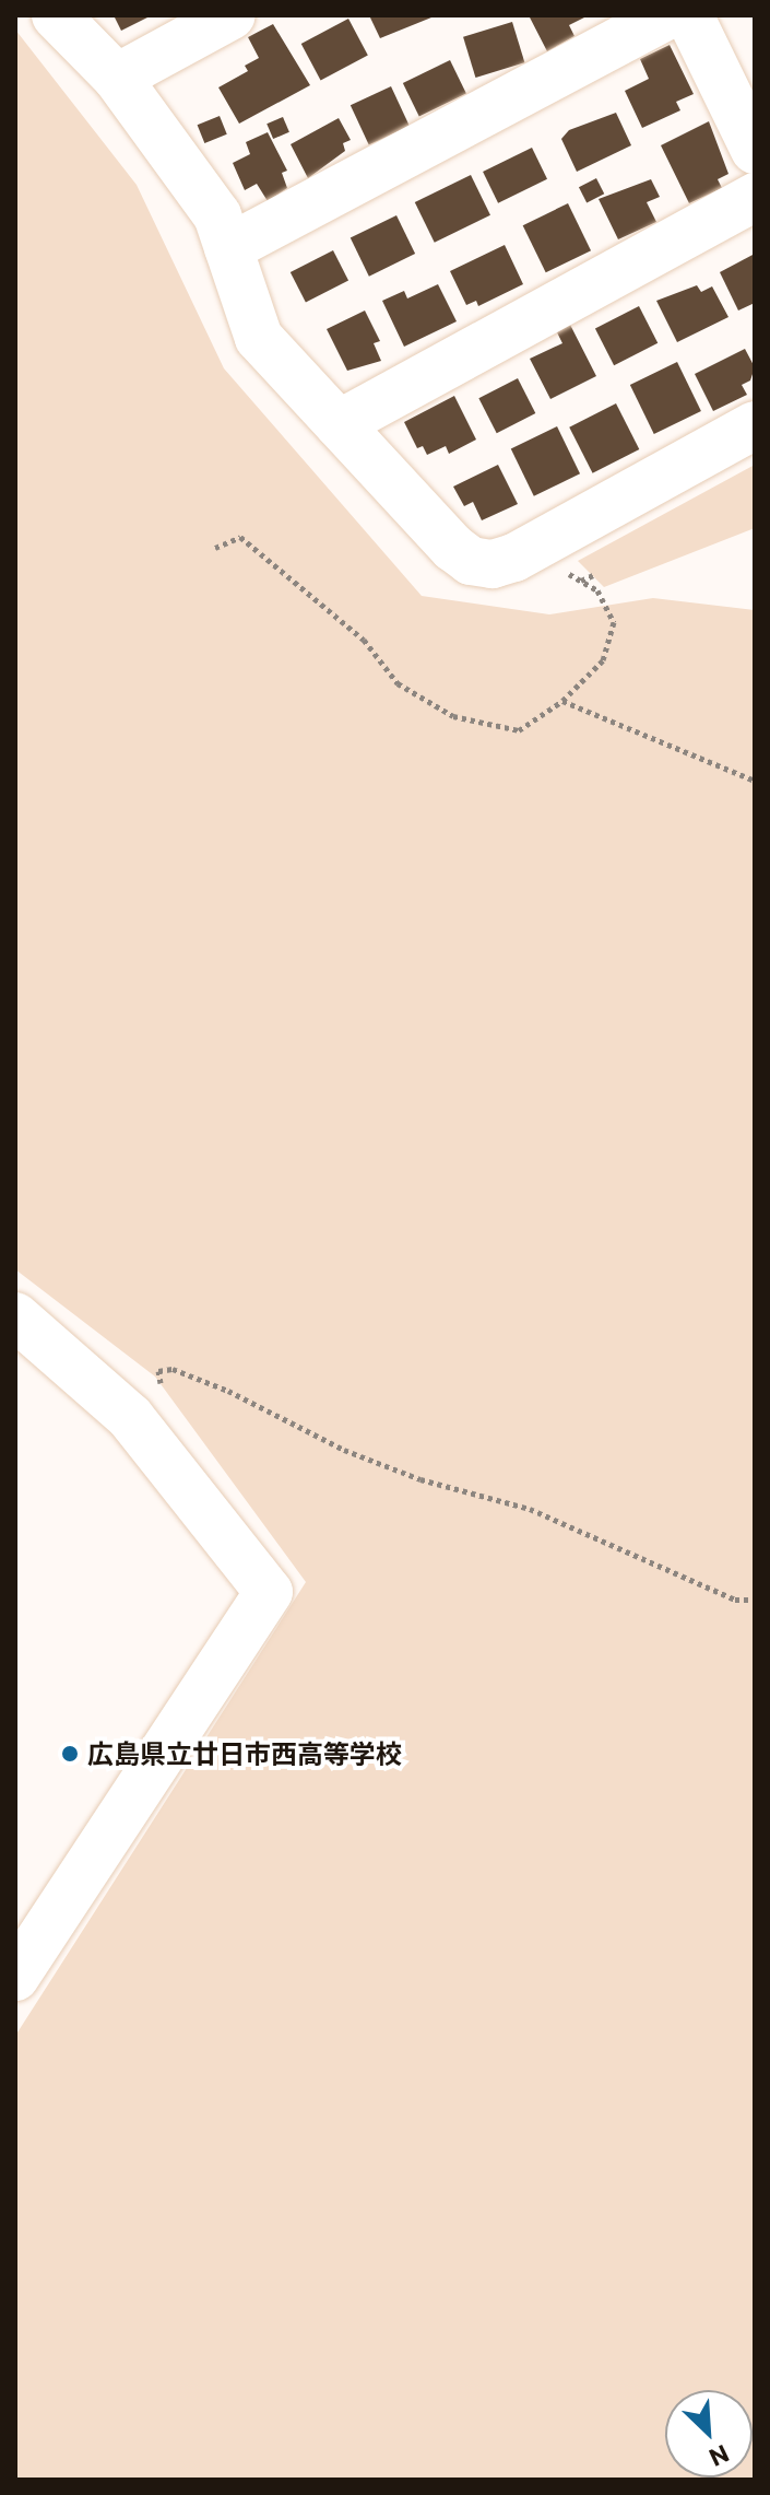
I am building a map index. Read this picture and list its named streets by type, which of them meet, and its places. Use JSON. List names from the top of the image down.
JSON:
{
  "places": ["広島県立廿日市西高等学校"],
  "north": "bottom right"
}
